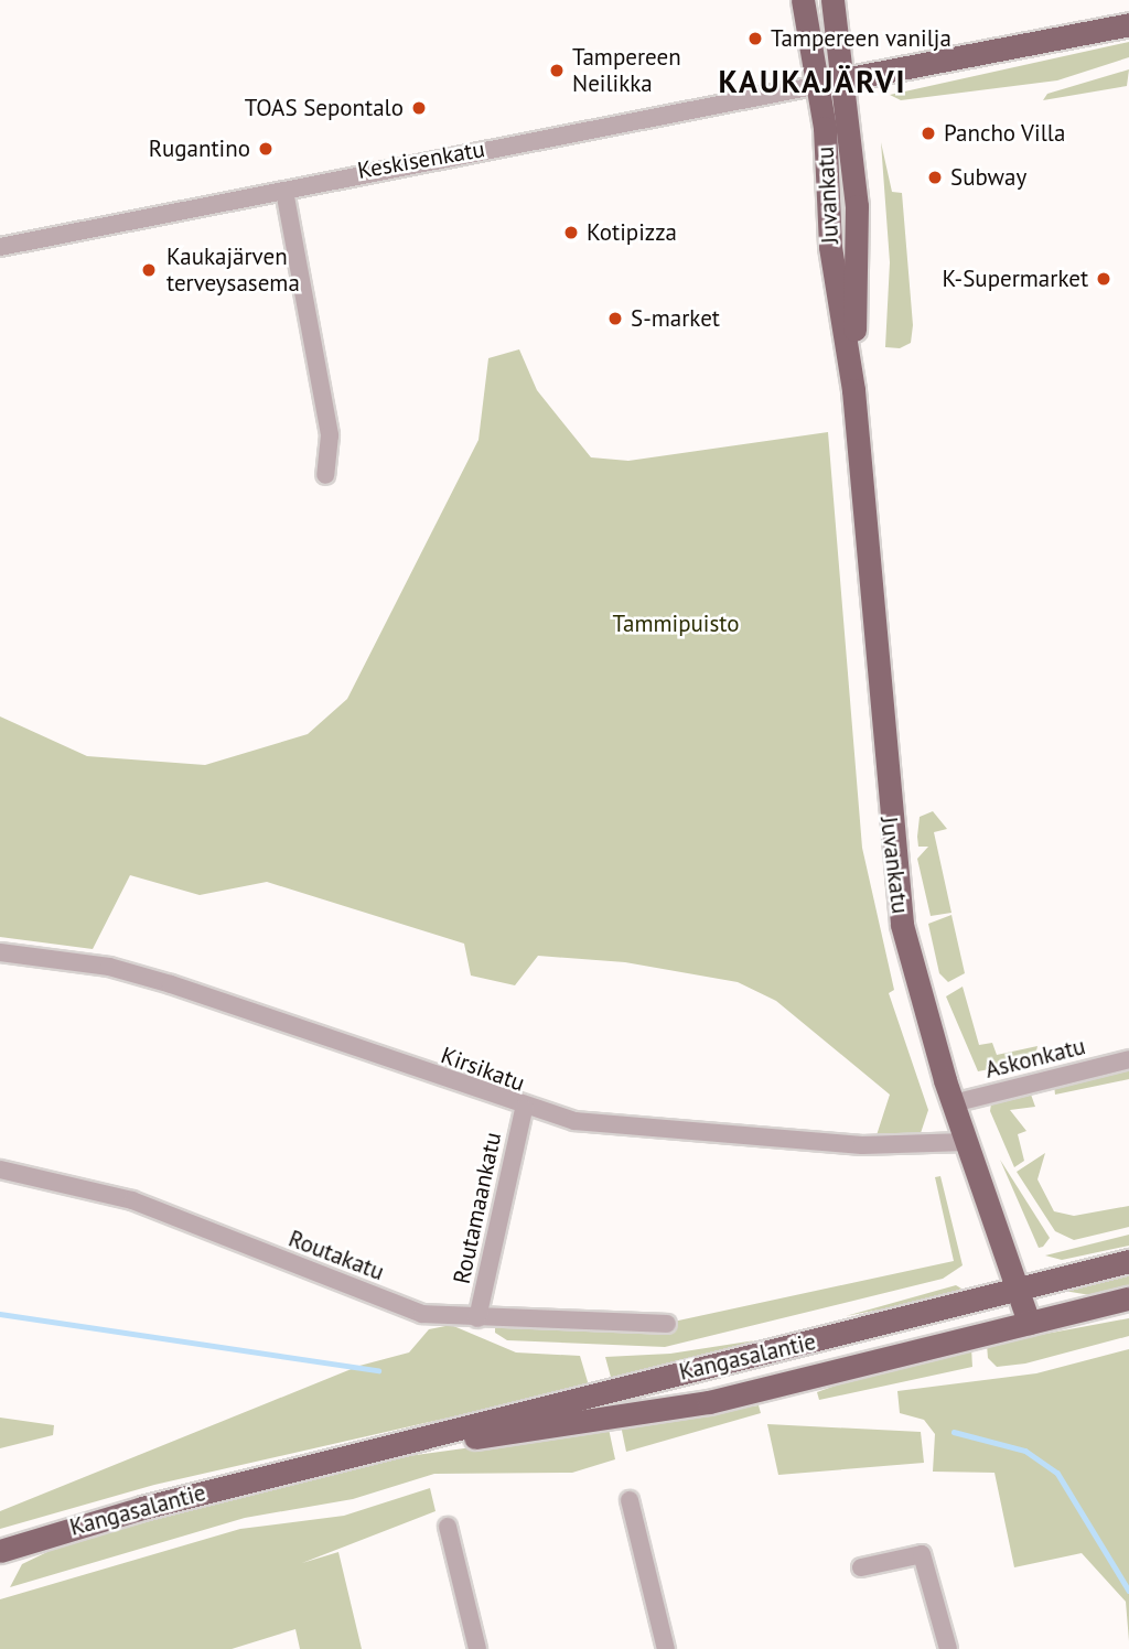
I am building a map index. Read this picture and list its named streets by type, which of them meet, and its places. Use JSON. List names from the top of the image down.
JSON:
{
  "streets": {
    "main road": ["Keskisenkatu", "Juvankatu", "Kangasalantie"],
    "street": [
      "Askonkatu",
      "Kirsikatu",
      "Routamaankatu",
      "Routakatu"
    ]
  },
  "crossings": [
    ["Keskisenkatu", "Juvankatu"],
    ["Juvankatu", "Askonkatu"],
    ["Juvankatu", "Kirsikatu"],
    ["Juvankatu", "Kangasalantie"],
    ["Kirsikatu", "Routamaankatu"],
    ["Routamaankatu", "Routakatu"]
  ],
  "districts": ["KAUKAJÄRVI"],
  "parks": ["Tammipuisto"],
  "places": [
    "Tampereen vanilja",
    "Tampereen Neilikka",
    "TOAS Sepontalo",
    "Pancho Villa",
    "Rugantino",
    "Subway",
    "Kotipizza",
    "Kaukajärven terveysasema",
    "K-Supermarket",
    "S-market"
  ]
}
